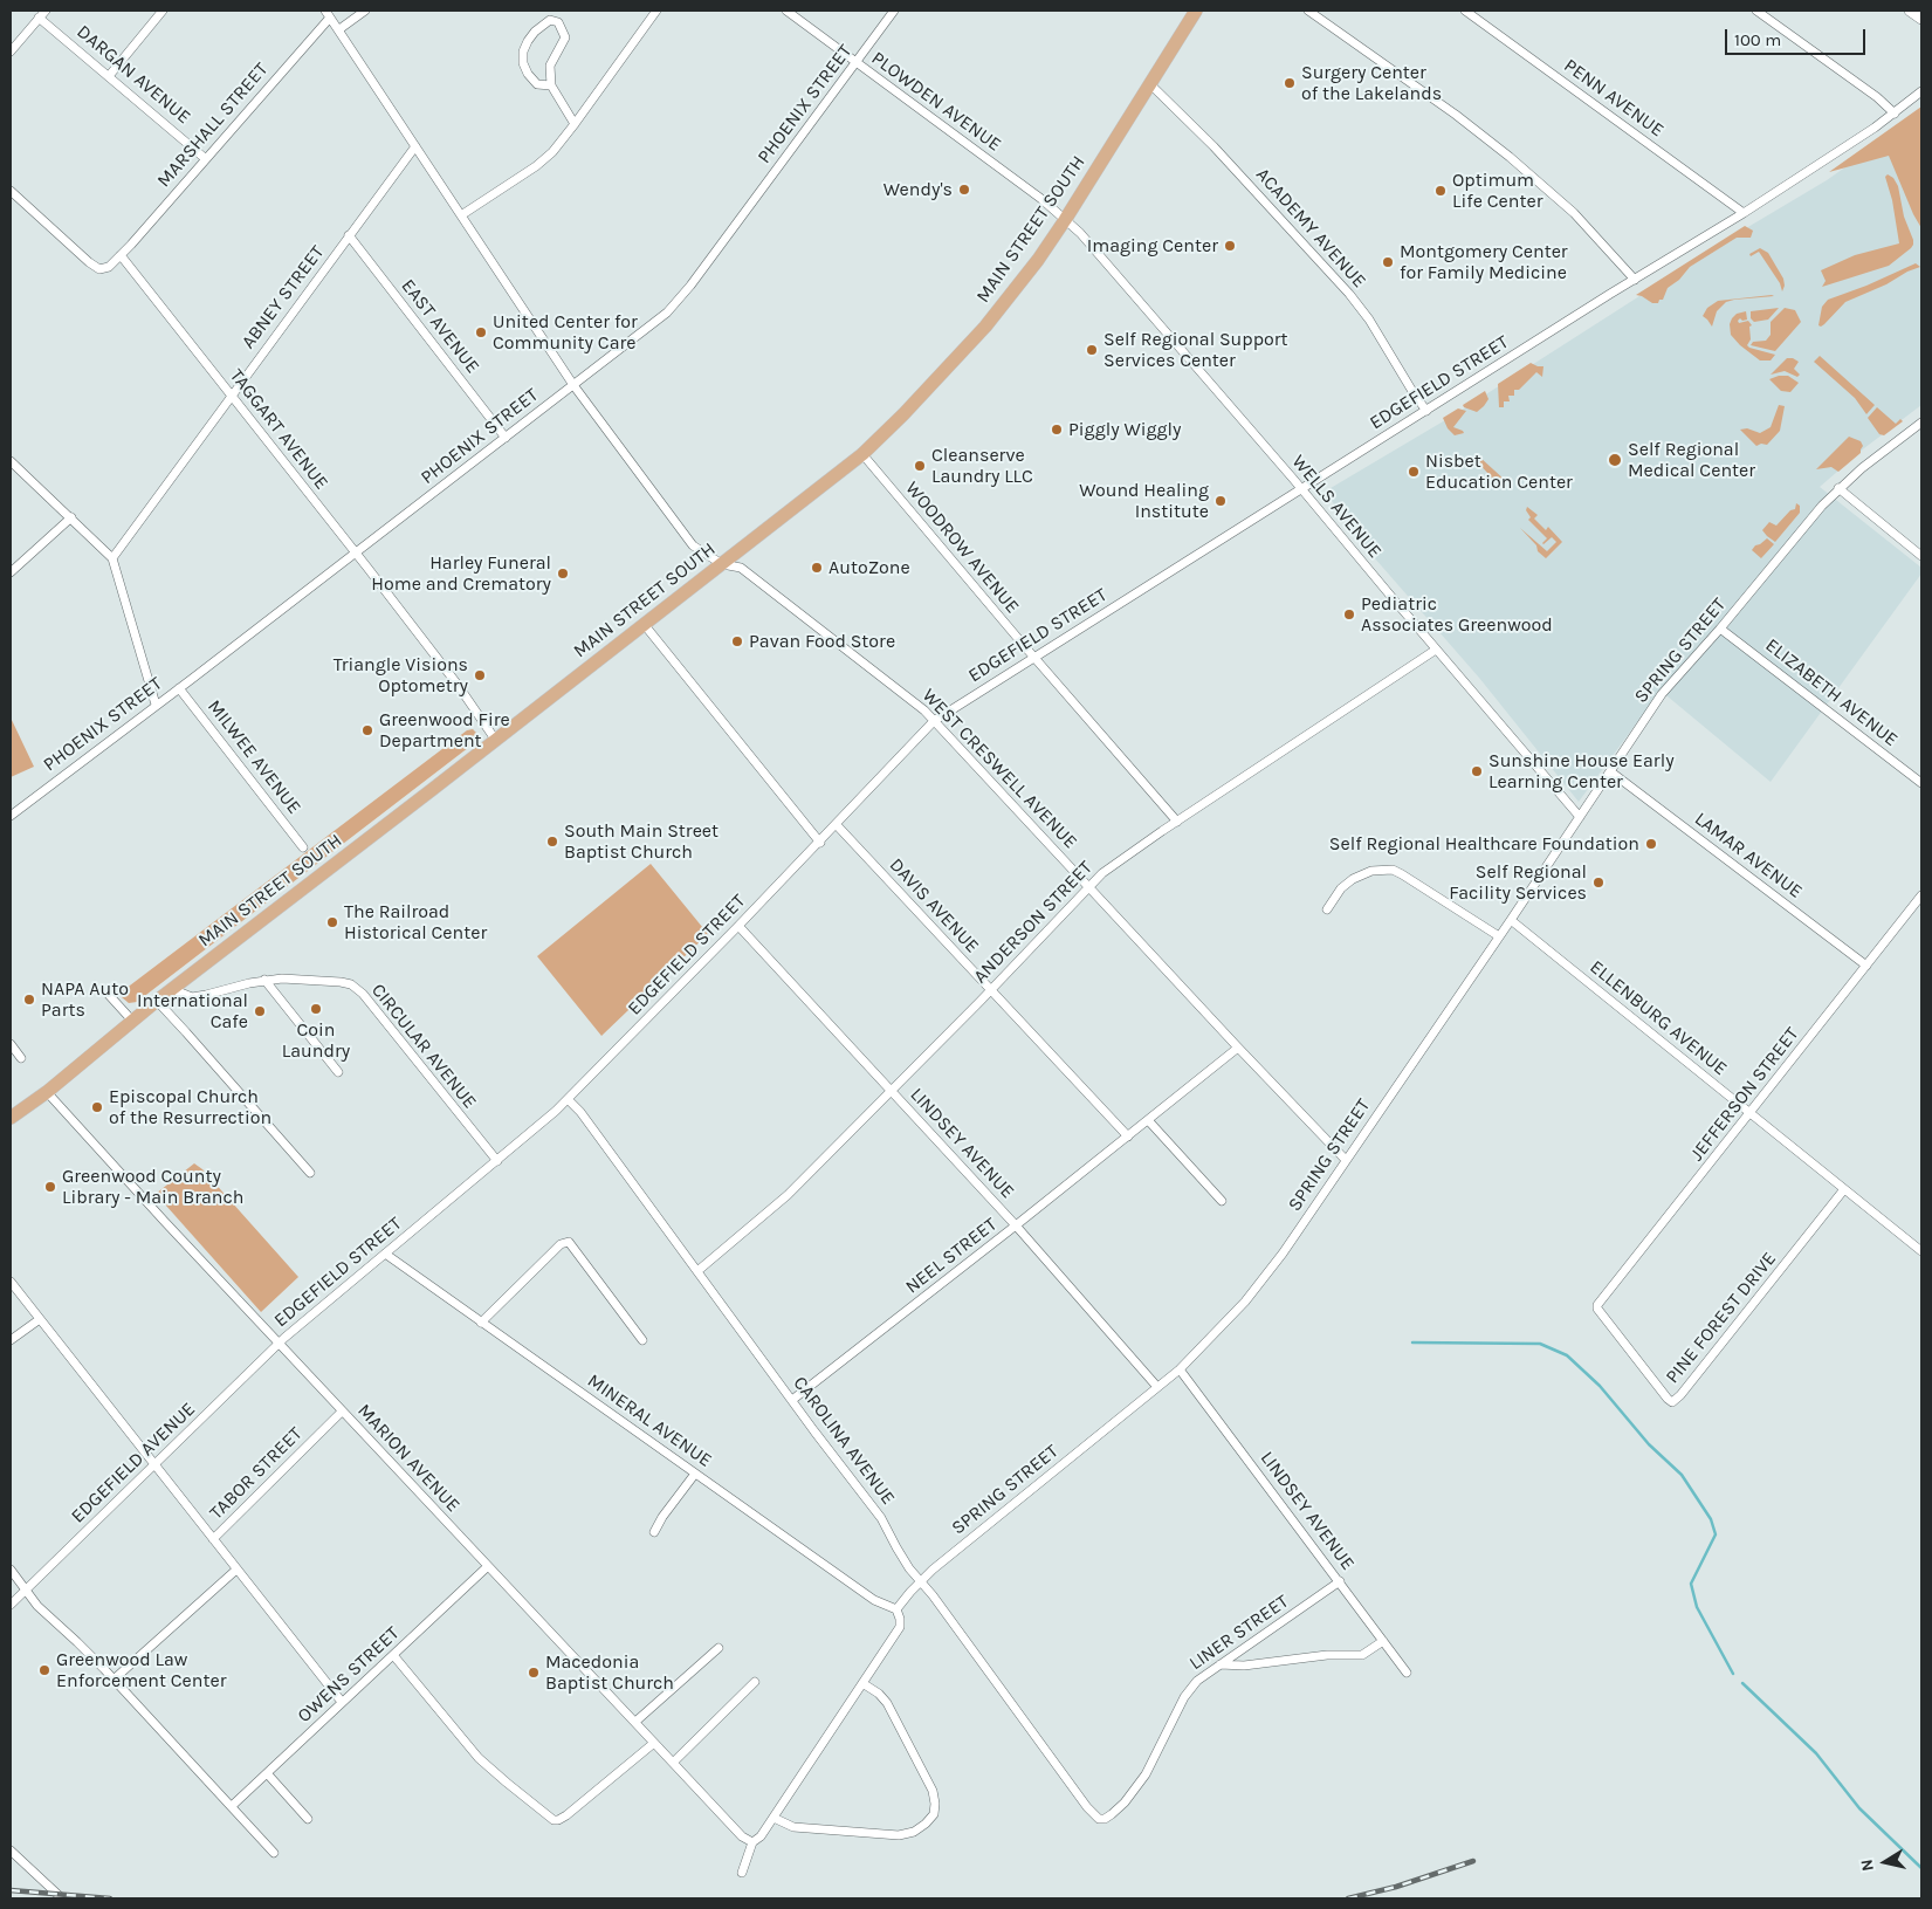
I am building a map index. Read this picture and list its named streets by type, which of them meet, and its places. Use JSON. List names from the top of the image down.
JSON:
{
  "streets": {
    "main road": ["MAIN STREET SOUTH"],
    "street": [
      "DARGAN AVENUE",
      "PENN AVENUE",
      "PLOWDEN AVENUE",
      "PHOENIX STREET",
      "MARSHALL STREET",
      "ACADEMY AVENUE",
      "ABNEY STREET",
      "EAST AVENUE",
      "EDGEFIELD STREET",
      "TAGGART AVENUE",
      "WELLS AVENUE",
      "WOODROW AVENUE",
      "SPRING STREET",
      "ELIZABETH AVENUE",
      "MILWEE AVENUE",
      "WEST CRESWELL AVENUE",
      "LAMAR AVENUE",
      "DAVIS AVENUE",
      "ANDERSON STREET",
      "ELLENBURG AVENUE",
      "CIRCULAR AVENUE",
      "JEFFERSON STREET",
      "LINDSEY AVENUE",
      "NEEL STREET",
      "PINE FOREST DRIVE",
      "MINERAL AVENUE",
      "CAROLINA AVENUE",
      "MARION AVENUE",
      "EDGEFIELD AVENUE",
      "TABOR STREET",
      "LINER STREET",
      "OWENS STREET"
    ]
  },
  "crossings": [
    ["DARGAN AVENUE", "MARSHALL STREET"],
    ["PENN AVENUE", "EDGEFIELD STREET"],
    ["PLOWDEN AVENUE", "PHOENIX STREET"],
    ["PLOWDEN AVENUE", "MAIN STREET SOUTH"],
    ["PLOWDEN AVENUE", "WELLS AVENUE"],
    ["PHOENIX STREET", "EAST AVENUE"],
    ["PHOENIX STREET", "TAGGART AVENUE"],
    ["PHOENIX STREET", "MILWEE AVENUE"],
    ["PHOENIX STREET", "WEST CRESWELL AVENUE"],
    ["MARSHALL STREET", "TAGGART AVENUE"],
    ["MARSHALL STREET", "WEST CRESWELL AVENUE"],
    ["ACADEMY AVENUE", "MAIN STREET SOUTH"],
    ["ACADEMY AVENUE", "EDGEFIELD STREET"],
    ["MAIN STREET SOUTH", "TAGGART AVENUE"],
    ["MAIN STREET SOUTH", "WELLS AVENUE"],
    ["MAIN STREET SOUTH", "WOODROW AVENUE"],
    ["MAIN STREET SOUTH", "WEST CRESWELL AVENUE"],
    ["MAIN STREET SOUTH", "CIRCULAR AVENUE"],
    ["MAIN STREET SOUTH", "MARION AVENUE"],
    ["ABNEY STREET", "EAST AVENUE"],
    ["ABNEY STREET", "TAGGART AVENUE"],
    ["ABNEY STREET", "WEST CRESWELL AVENUE"],
    ["EDGEFIELD STREET", "WELLS AVENUE"],
    ["EDGEFIELD STREET", "WOODROW AVENUE"],
    ["EDGEFIELD STREET", "WEST CRESWELL AVENUE"],
    ["EDGEFIELD STREET", "DAVIS AVENUE"],
    ["EDGEFIELD STREET", "CIRCULAR AVENUE"],
    ["EDGEFIELD STREET", "LINDSEY AVENUE"],
    ["EDGEFIELD STREET", "MINERAL AVENUE"],
    ["EDGEFIELD STREET", "CAROLINA AVENUE"],
    ["EDGEFIELD STREET", "MARION AVENUE"],
    ["EDGEFIELD STREET", "EDGEFIELD AVENUE"],
    ["WELLS AVENUE", "SPRING STREET"],
    ["WELLS AVENUE", "ANDERSON STREET"],
    ["WOODROW AVENUE", "ANDERSON STREET"],
    ["SPRING STREET", "ELIZABETH AVENUE"],
    ["SPRING STREET", "WEST CRESWELL AVENUE"],
    ["SPRING STREET", "LAMAR AVENUE"],
    ["SPRING STREET", "ELLENBURG AVENUE"],
    ["SPRING STREET", "LINDSEY AVENUE"],
    ["SPRING STREET", "MINERAL AVENUE"],
    ["SPRING STREET", "CAROLINA AVENUE"],
    ["WEST CRESWELL AVENUE", "ANDERSON STREET"],
    ["WEST CRESWELL AVENUE", "NEEL STREET"],
    ["LAMAR AVENUE", "JEFFERSON STREET"],
    ["DAVIS AVENUE", "ANDERSON STREET"],
    ["DAVIS AVENUE", "NEEL STREET"],
    ["ANDERSON STREET", "LINDSEY AVENUE"],
    ["ANDERSON STREET", "CAROLINA AVENUE"],
    ["ELLENBURG AVENUE", "JEFFERSON STREET"],
    ["ELLENBURG AVENUE", "PINE FOREST DRIVE"],
    ["JEFFERSON STREET", "PINE FOREST DRIVE"],
    ["LINDSEY AVENUE", "NEEL STREET"],
    ["LINDSEY AVENUE", "LINER STREET"],
    ["NEEL STREET", "CAROLINA AVENUE"],
    ["CAROLINA AVENUE", "LINER STREET"],
    ["MARION AVENUE", "EDGEFIELD AVENUE"],
    ["MARION AVENUE", "TABOR STREET"],
    ["MARION AVENUE", "OWENS STREET"],
    ["TABOR STREET", "OWENS STREET"]
  ],
  "places": [
    "Surgery Center of the Lakelands",
    "Wendy's",
    "Optimum Life Center",
    "Imaging Center",
    "Montgomery Center for Family Medicine",
    "United Center for Community Care",
    "Self Regional Support Services Center",
    "Piggly Wiggly",
    "Self Regional Medical Center",
    "Cleanserve Laundry LLC",
    "Nisbet Education Center",
    "Wound Healing Institute",
    "AutoZone",
    "Harley Funeral Home and Crematory",
    "Pediatric Associates Greenwood",
    "Pavan Food Store",
    "Triangle Visions Optometry",
    "Greenwood Fire Department",
    "Sunshine House Early Learning Center",
    "South Main Street Baptist Church",
    "Self Regional Healthcare Foundation",
    "Self Regional Facility Services",
    "The Railroad Historical Center",
    "NAPA Auto Parts",
    "Coin Laundry",
    "International Cafe",
    "Episcopal Church of the Resurrection",
    "Greenwood County Library - Main Branch",
    "Greenwood Law Enforcement Center",
    "Macedonia Baptist Church"
  ],
  "scale_bar": "100 m",
  "north": "left"
}
